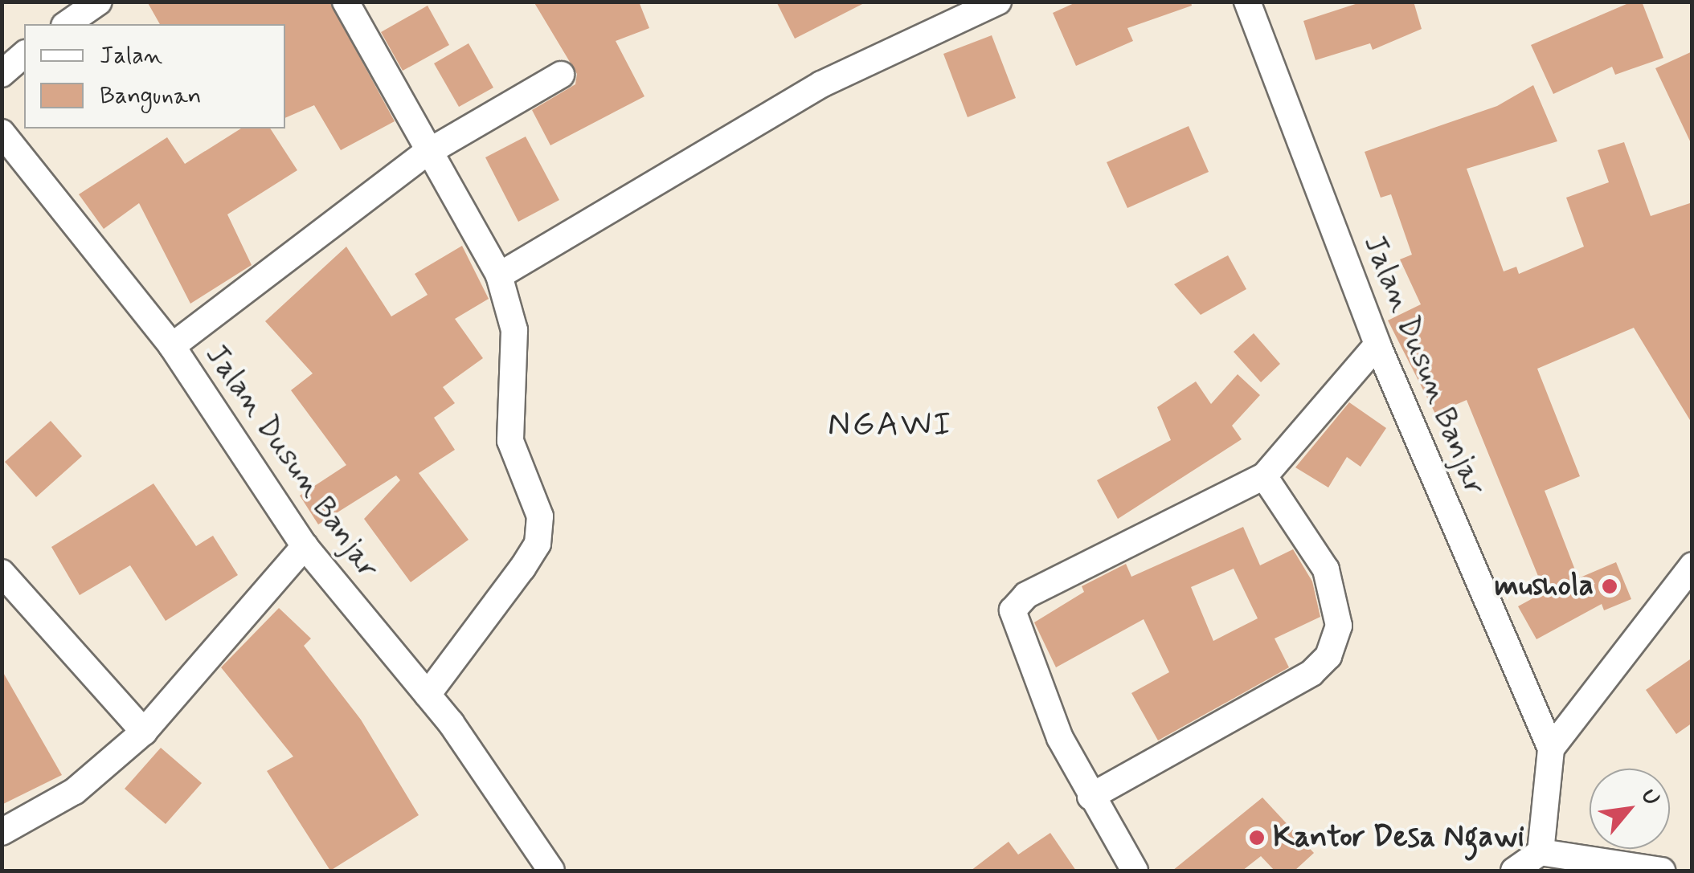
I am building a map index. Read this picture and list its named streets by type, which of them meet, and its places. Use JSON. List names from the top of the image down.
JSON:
{
  "streets": {
    "street": ["Jalan Dusun Banjar"]
  },
  "districts": ["NGAWI"],
  "places": ["mushola", "Kantor Desa Ngawi"],
  "legend": ["Jalan", "Bangunan"],
  "north": "top right"
}
